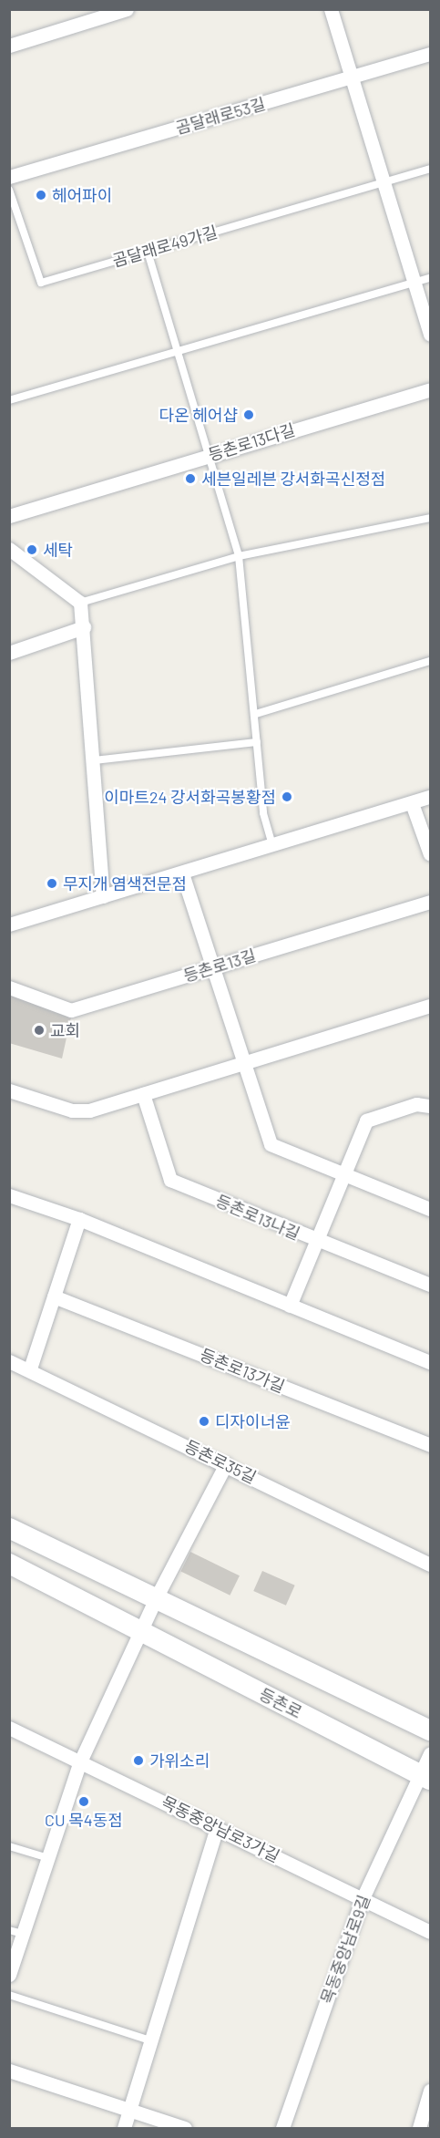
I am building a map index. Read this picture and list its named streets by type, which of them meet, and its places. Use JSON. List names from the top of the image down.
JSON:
{
  "streets": {
    "main road": ["등촌로"],
    "street": [
      "곰달래로53길",
      "등촌로13다길",
      "등촌로13길",
      "등촌로13나길",
      "등촌로13가길",
      "등촌로35길",
      "목동중앙남로3가길",
      "목동중앙남로9길"
    ],
    "lane": ["곰달래로49가길"]
  },
  "crossings": [
    ["등촌로", "목동중앙남로9길"],
    ["목동중앙남로3가길", "목동중앙남로9길"]
  ],
  "places": [
    "헤어파이",
    "다온 헤어샵",
    "세븐일레븐 강서화곡신정점",
    "세탁",
    "이마트24 강서화곡봉황점",
    "무지개 염색전문점",
    "교회",
    "디자이너윤",
    "가위소리",
    "CU 목4동점"
  ]
}
